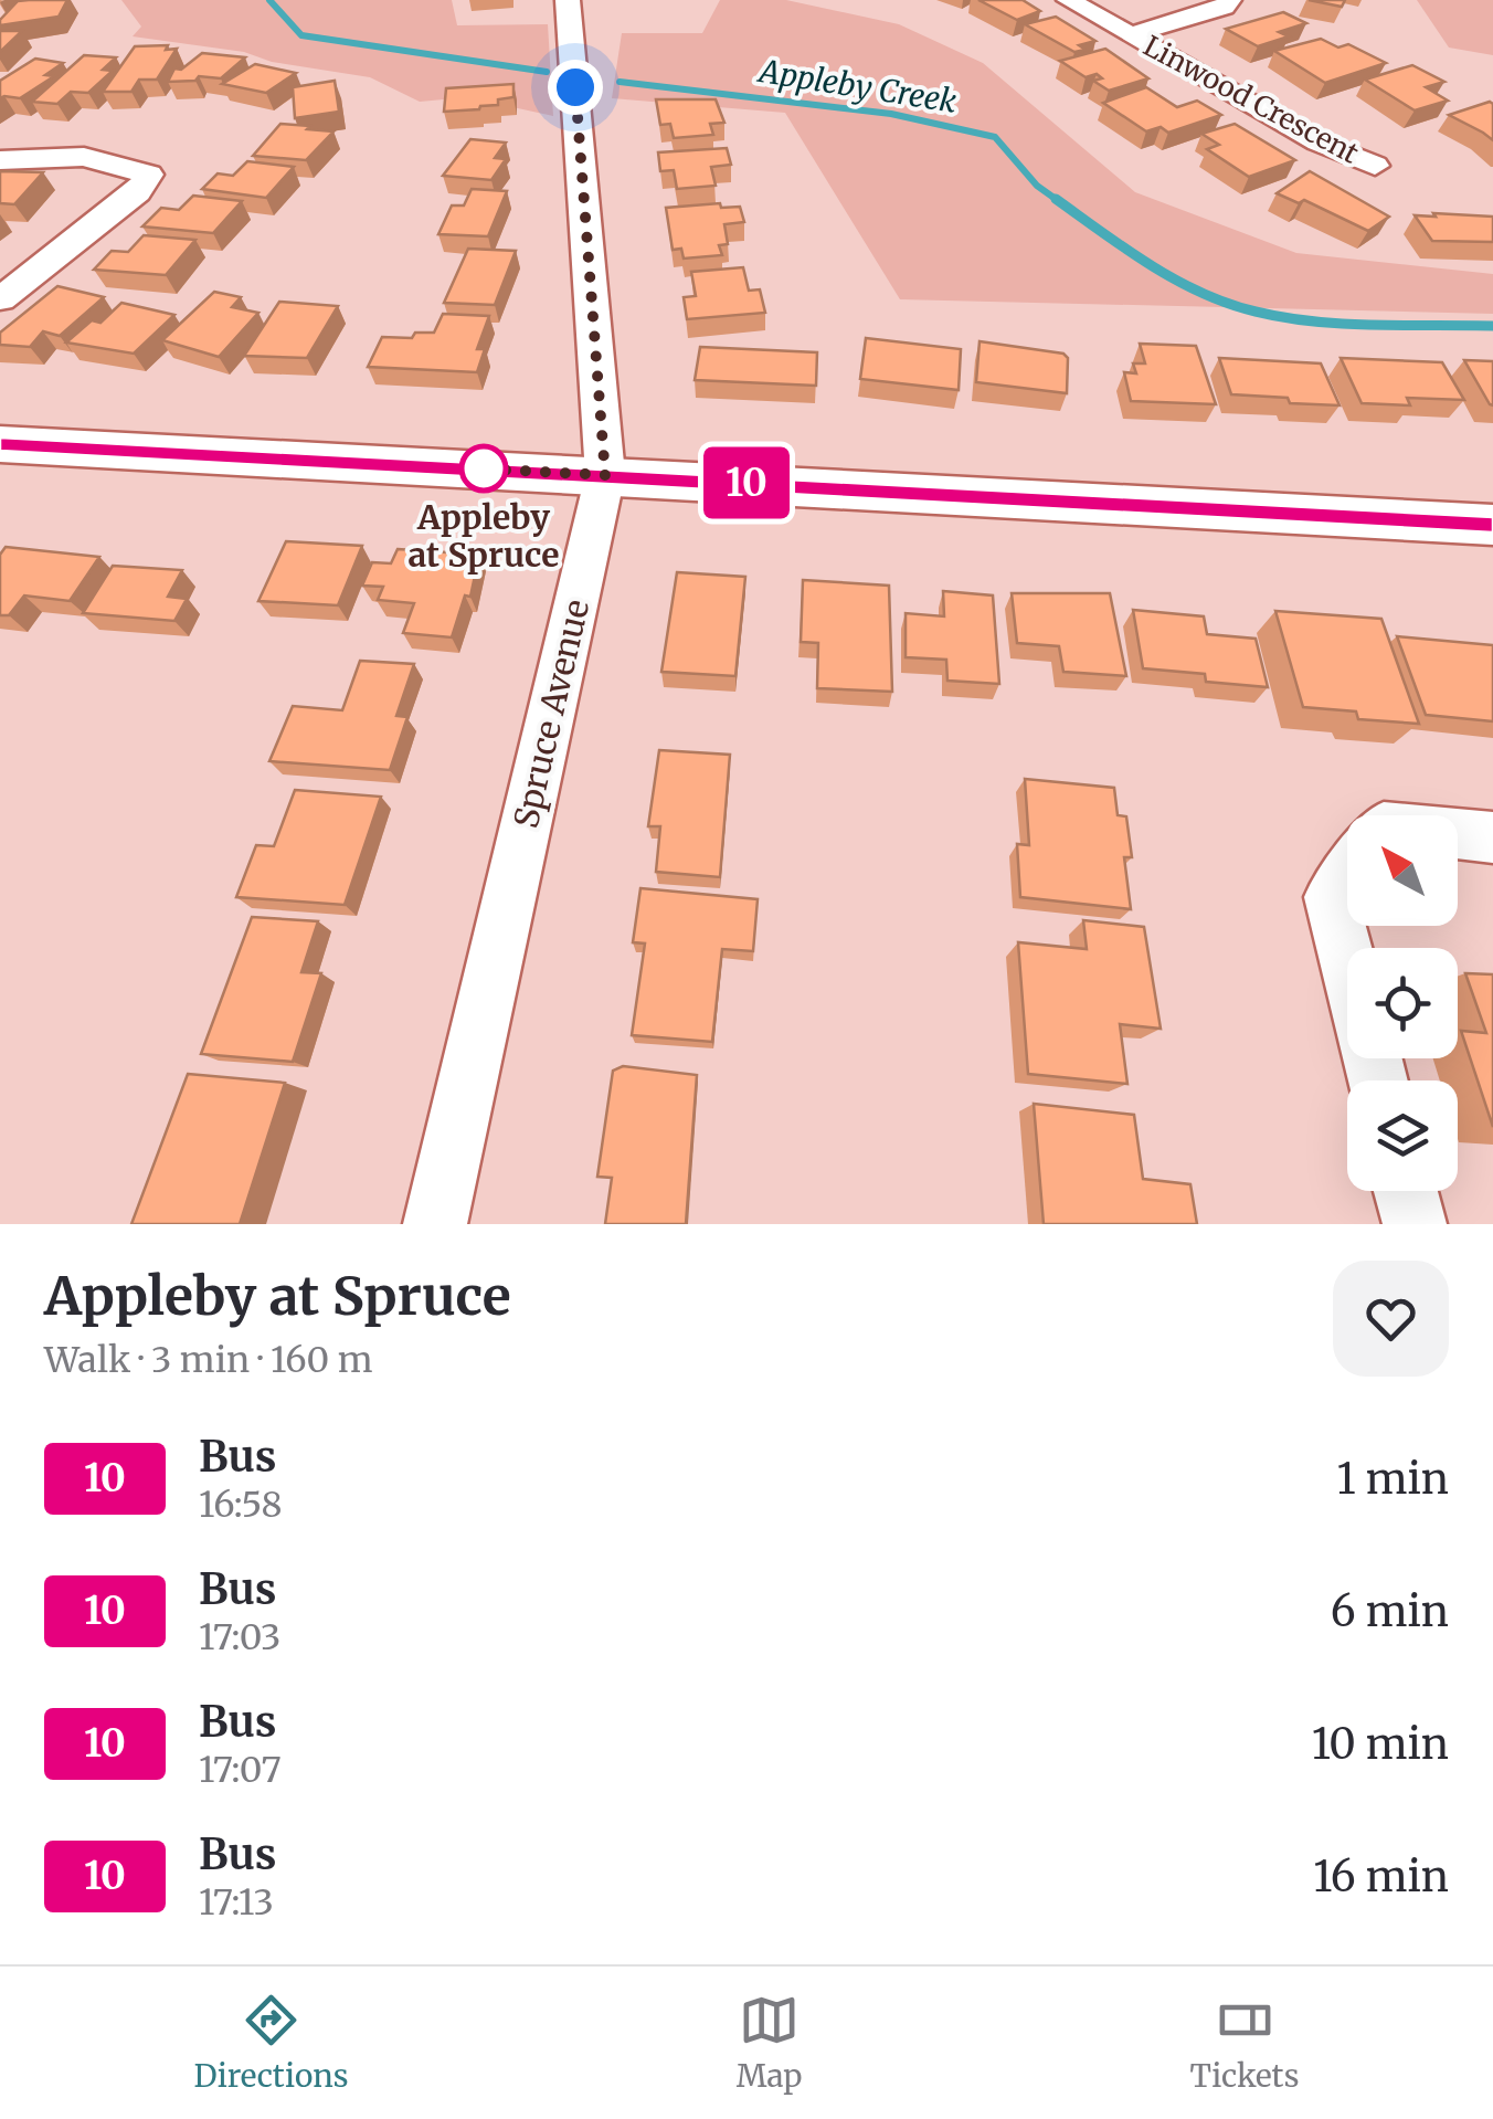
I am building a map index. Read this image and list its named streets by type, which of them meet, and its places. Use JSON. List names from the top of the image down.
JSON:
{
  "streets": {
    "street": ["Linwood Crescent", "Spruce Avenue"]
  },
  "water": ["Appleby Creek"],
  "places": ["Appleby at Spruce"],
  "lines": ["bus line 10"],
  "north": "top left",
  "page": {
    "on_map": "10",
    "heading": ["Appleby at Spruce", "Walk · 3 min · 160 m"],
    "list": [
      {
        "mark": "10",
        "name": "Bus",
        "note": "16:58",
        "value": "1 min"
      },
      {
        "mark": "10",
        "name": "Bus",
        "note": "17:03",
        "value": "6 min"
      },
      {
        "mark": "10",
        "name": "Bus",
        "note": "17:07",
        "value": "10 min"
      },
      {
        "mark": "10",
        "name": "Bus",
        "note": "17:13",
        "value": "16 min"
      }
    ],
    "tabs": ["Directions", "Map", "Tickets"]
  }
}
